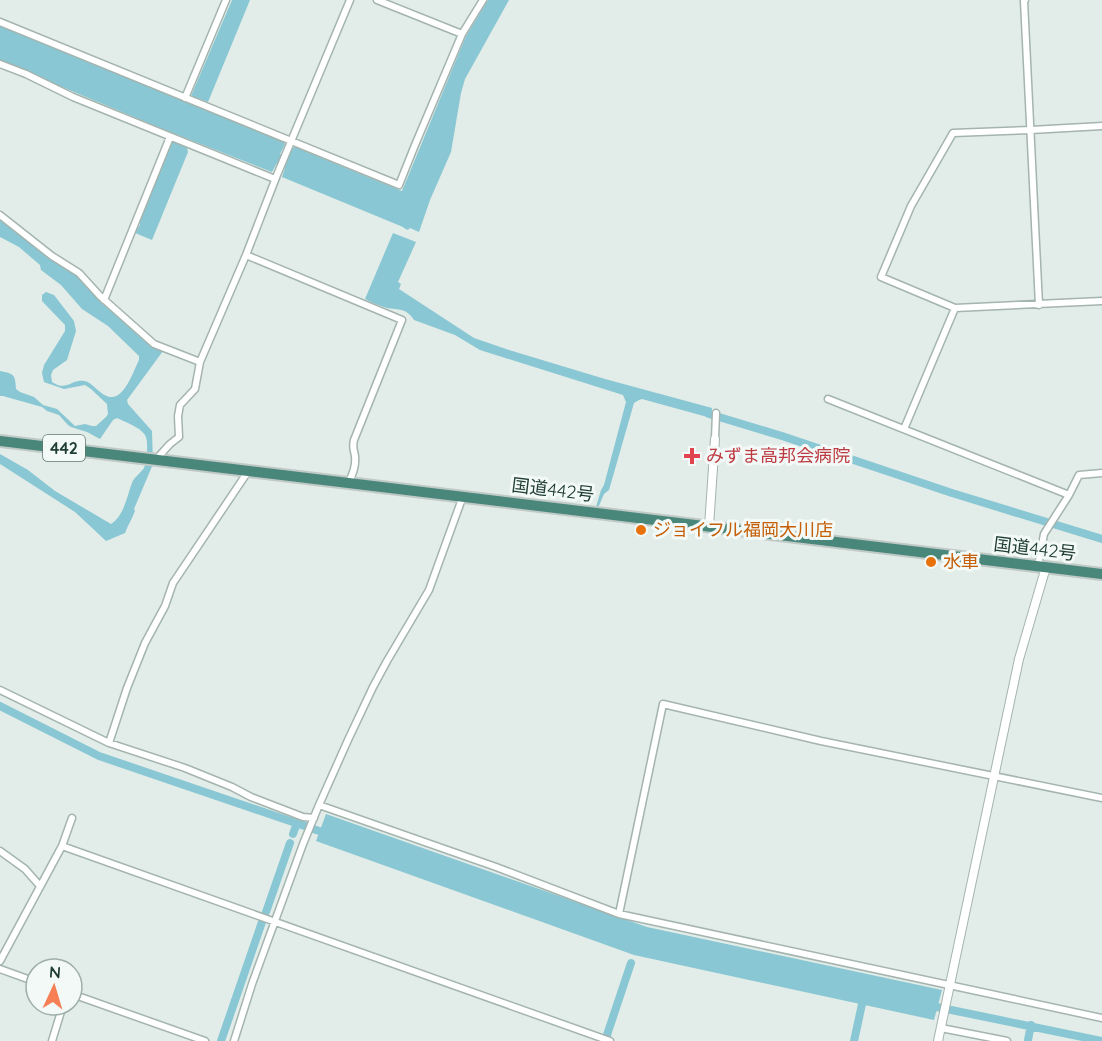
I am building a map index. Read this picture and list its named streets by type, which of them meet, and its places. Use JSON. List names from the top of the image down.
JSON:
{
  "streets": {
    "highway": ["442", "国道442号"]
  },
  "places": {
    "health": ["みずま高邦会病院"],
    "other": ["ジョイフル福岡大川店", "水車"]
  },
  "north": "top"
}
